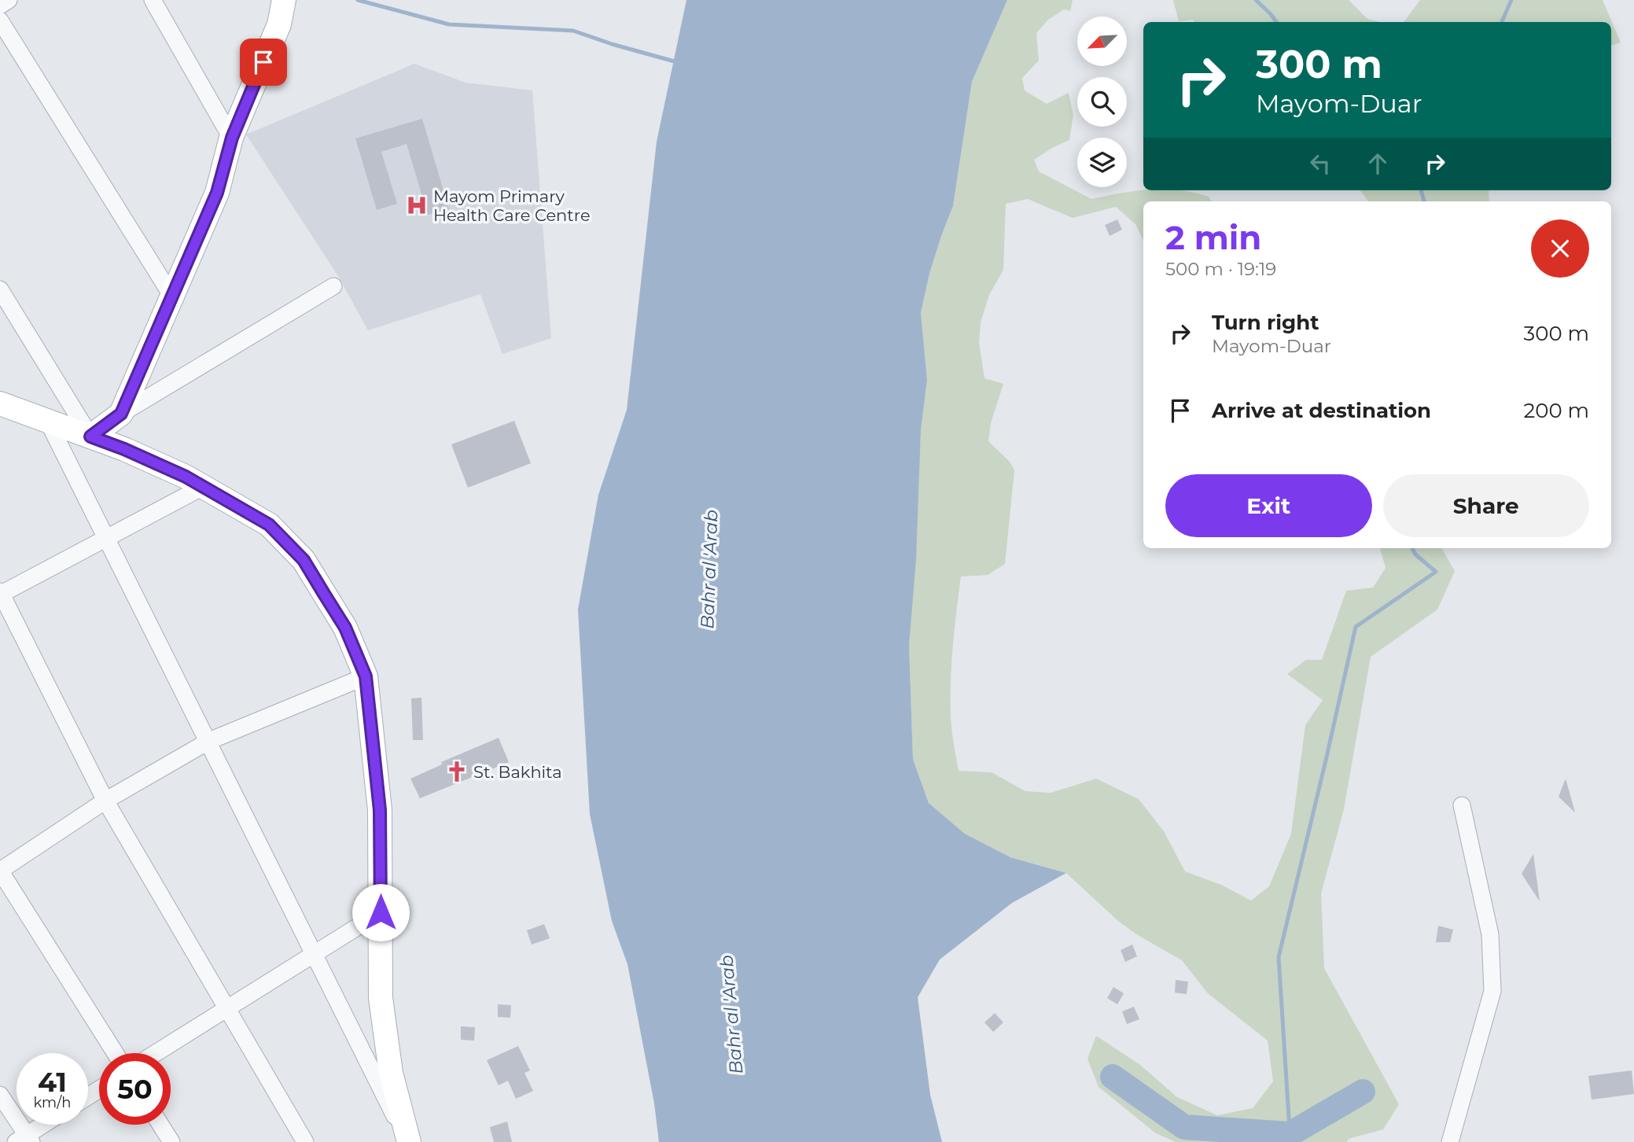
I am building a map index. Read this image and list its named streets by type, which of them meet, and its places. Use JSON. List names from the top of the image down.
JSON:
{
  "water": ["Bahr al 'Arab"],
  "places": {
    "hospital": ["Mayom Primary Health Care Centre"],
    "church": ["St. Bakhita"]
  },
  "north": "bottom left",
  "page": {
    "turn": ["300 m", "Mayom-Duar"],
    "heading": ["2 min", "500 m · 19:19"],
    "list": [
      {
        "name": "Turn right",
        "note": "Mayom-Duar",
        "value": "300 m"
      },
      {
        "name": "Arrive at destination",
        "value": "200 m"
      }
    ],
    "buttons": ["Exit", "Share"],
    "speed": "41 km/h",
    "limit": "50"
  }
}
